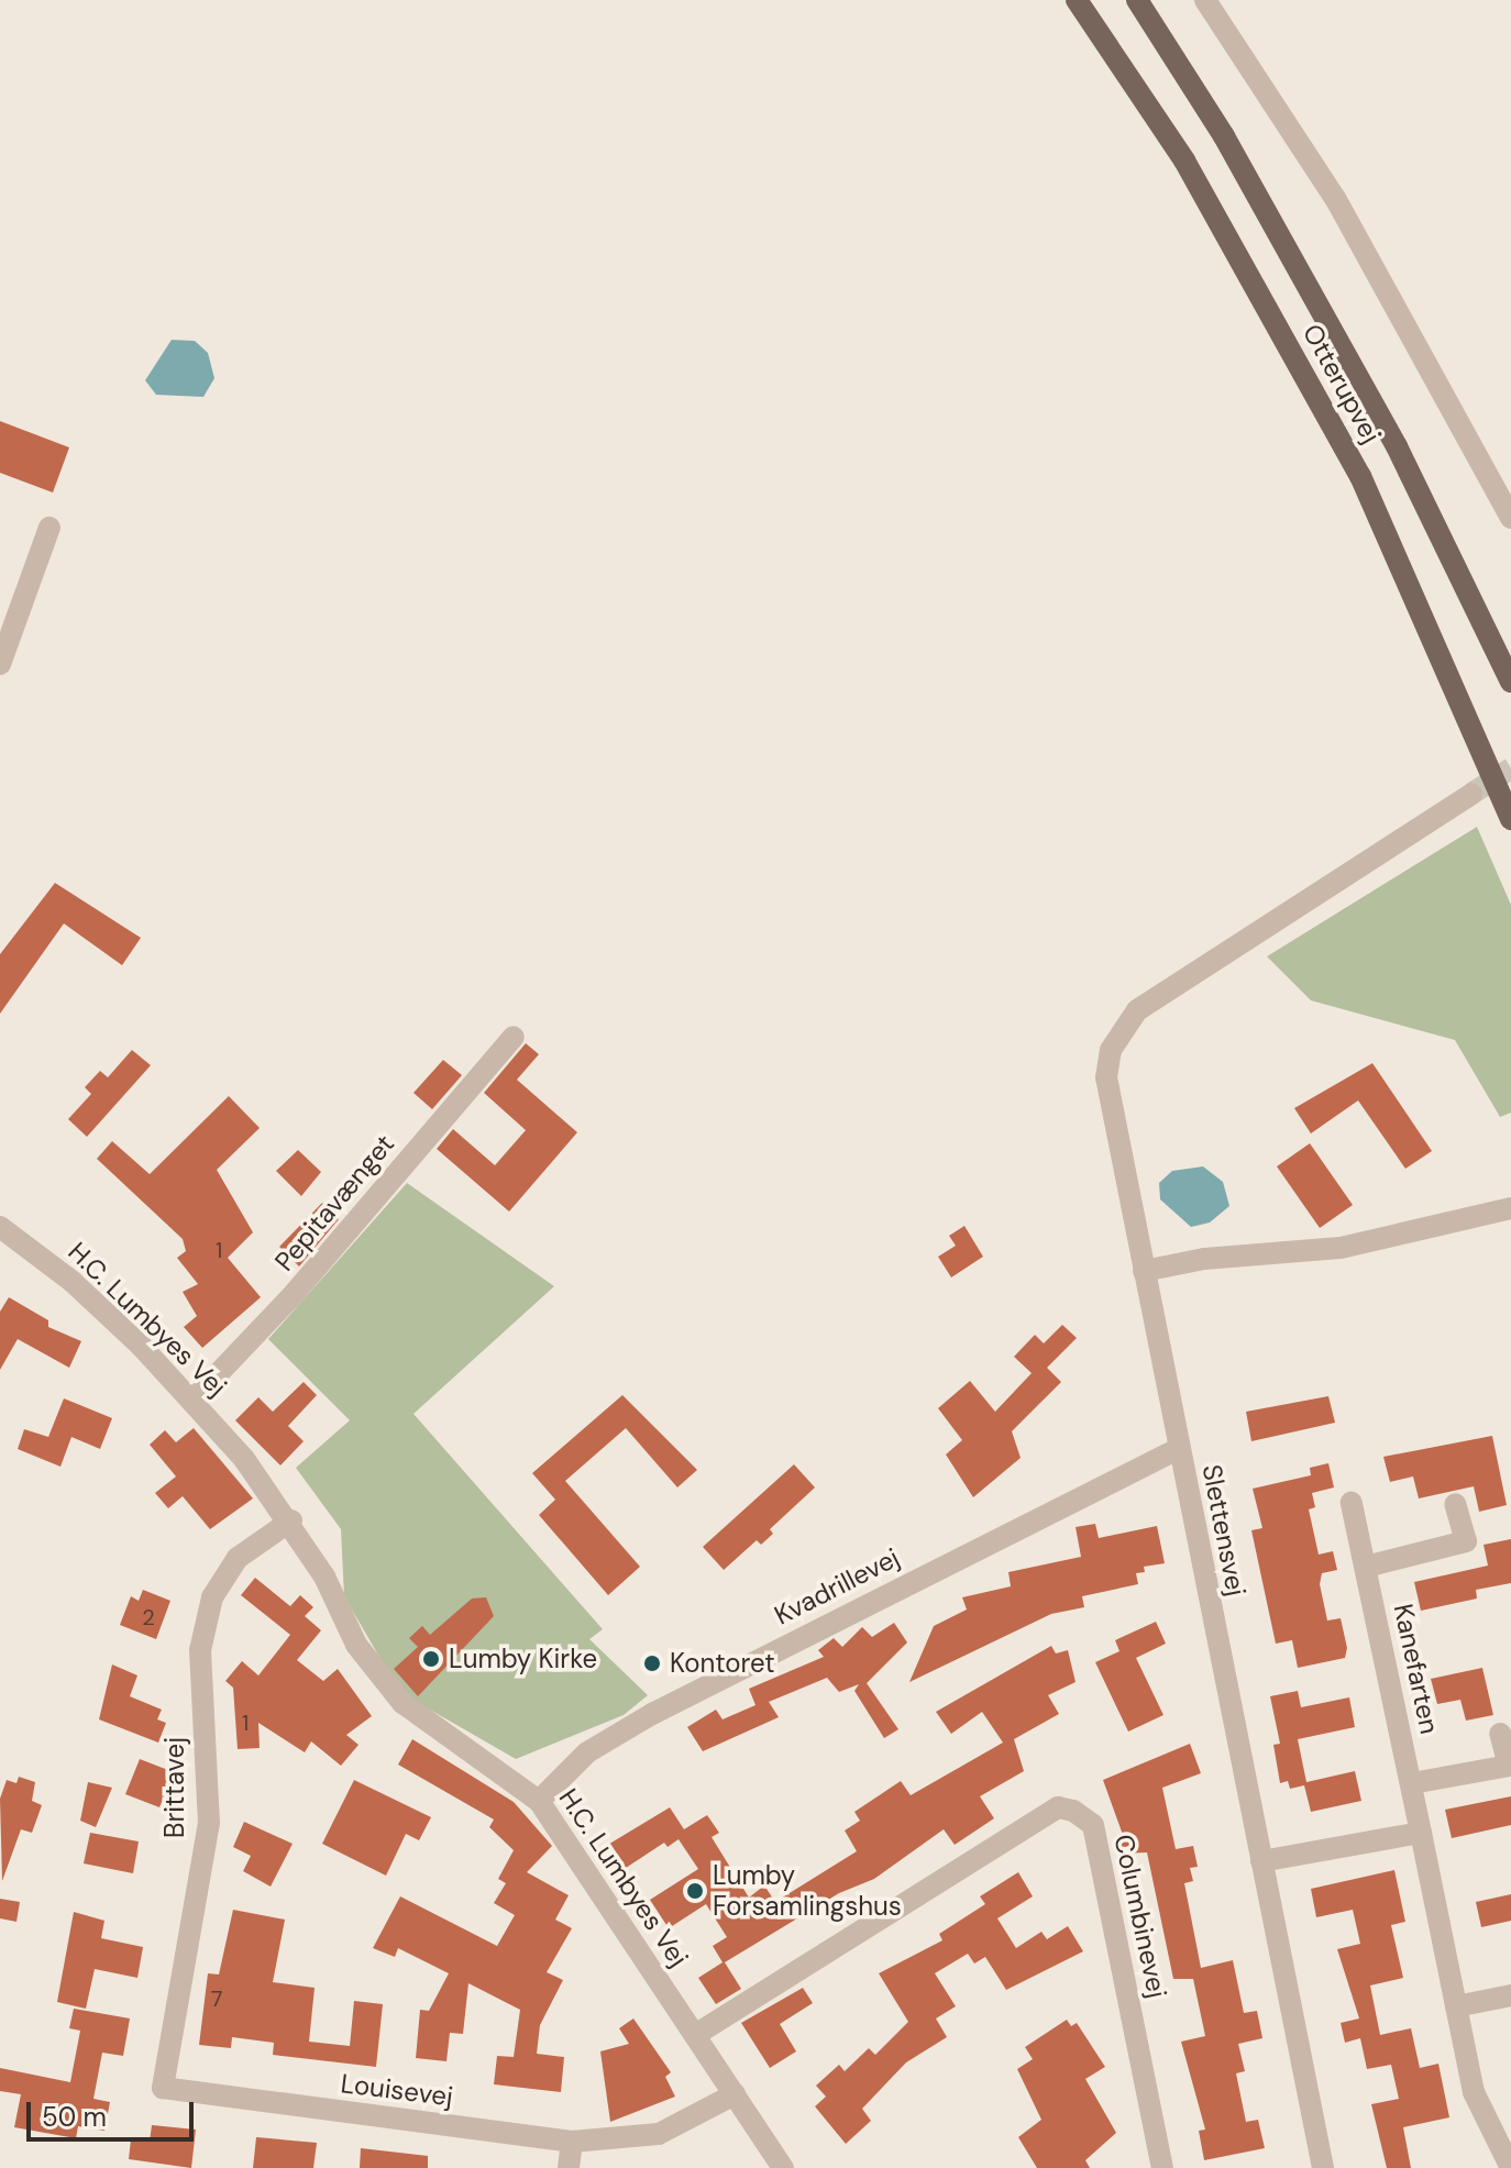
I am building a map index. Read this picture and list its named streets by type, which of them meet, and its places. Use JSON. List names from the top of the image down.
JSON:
{
  "streets": {
    "main road": ["Otterupvej"],
    "street": [
      "Pepitavænget",
      "H.C. Lumbyes Vej",
      "Slettensvej",
      "Kvadrillevej",
      "Kanefarten",
      "Brittavej",
      "Columbinevej",
      "Louisevej"
    ]
  },
  "crossings": [
    ["Pepitavænget", "H.C. Lumbyes Vej"],
    ["H.C. Lumbyes Vej", "Kvadrillevej"],
    ["H.C. Lumbyes Vej", "Brittavej"],
    ["H.C. Lumbyes Vej", "Columbinevej"],
    ["H.C. Lumbyes Vej", "Louisevej"],
    ["Slettensvej", "Kvadrillevej"],
    ["Brittavej", "Louisevej"]
  ],
  "places": ["Lumby Kirke", "Kontoret", "Lumby Forsamlingshus"],
  "house_numbers": [
    "1",
    "2",
    "1",
    "7"
  ],
  "scale_bar": "50 m"
}
